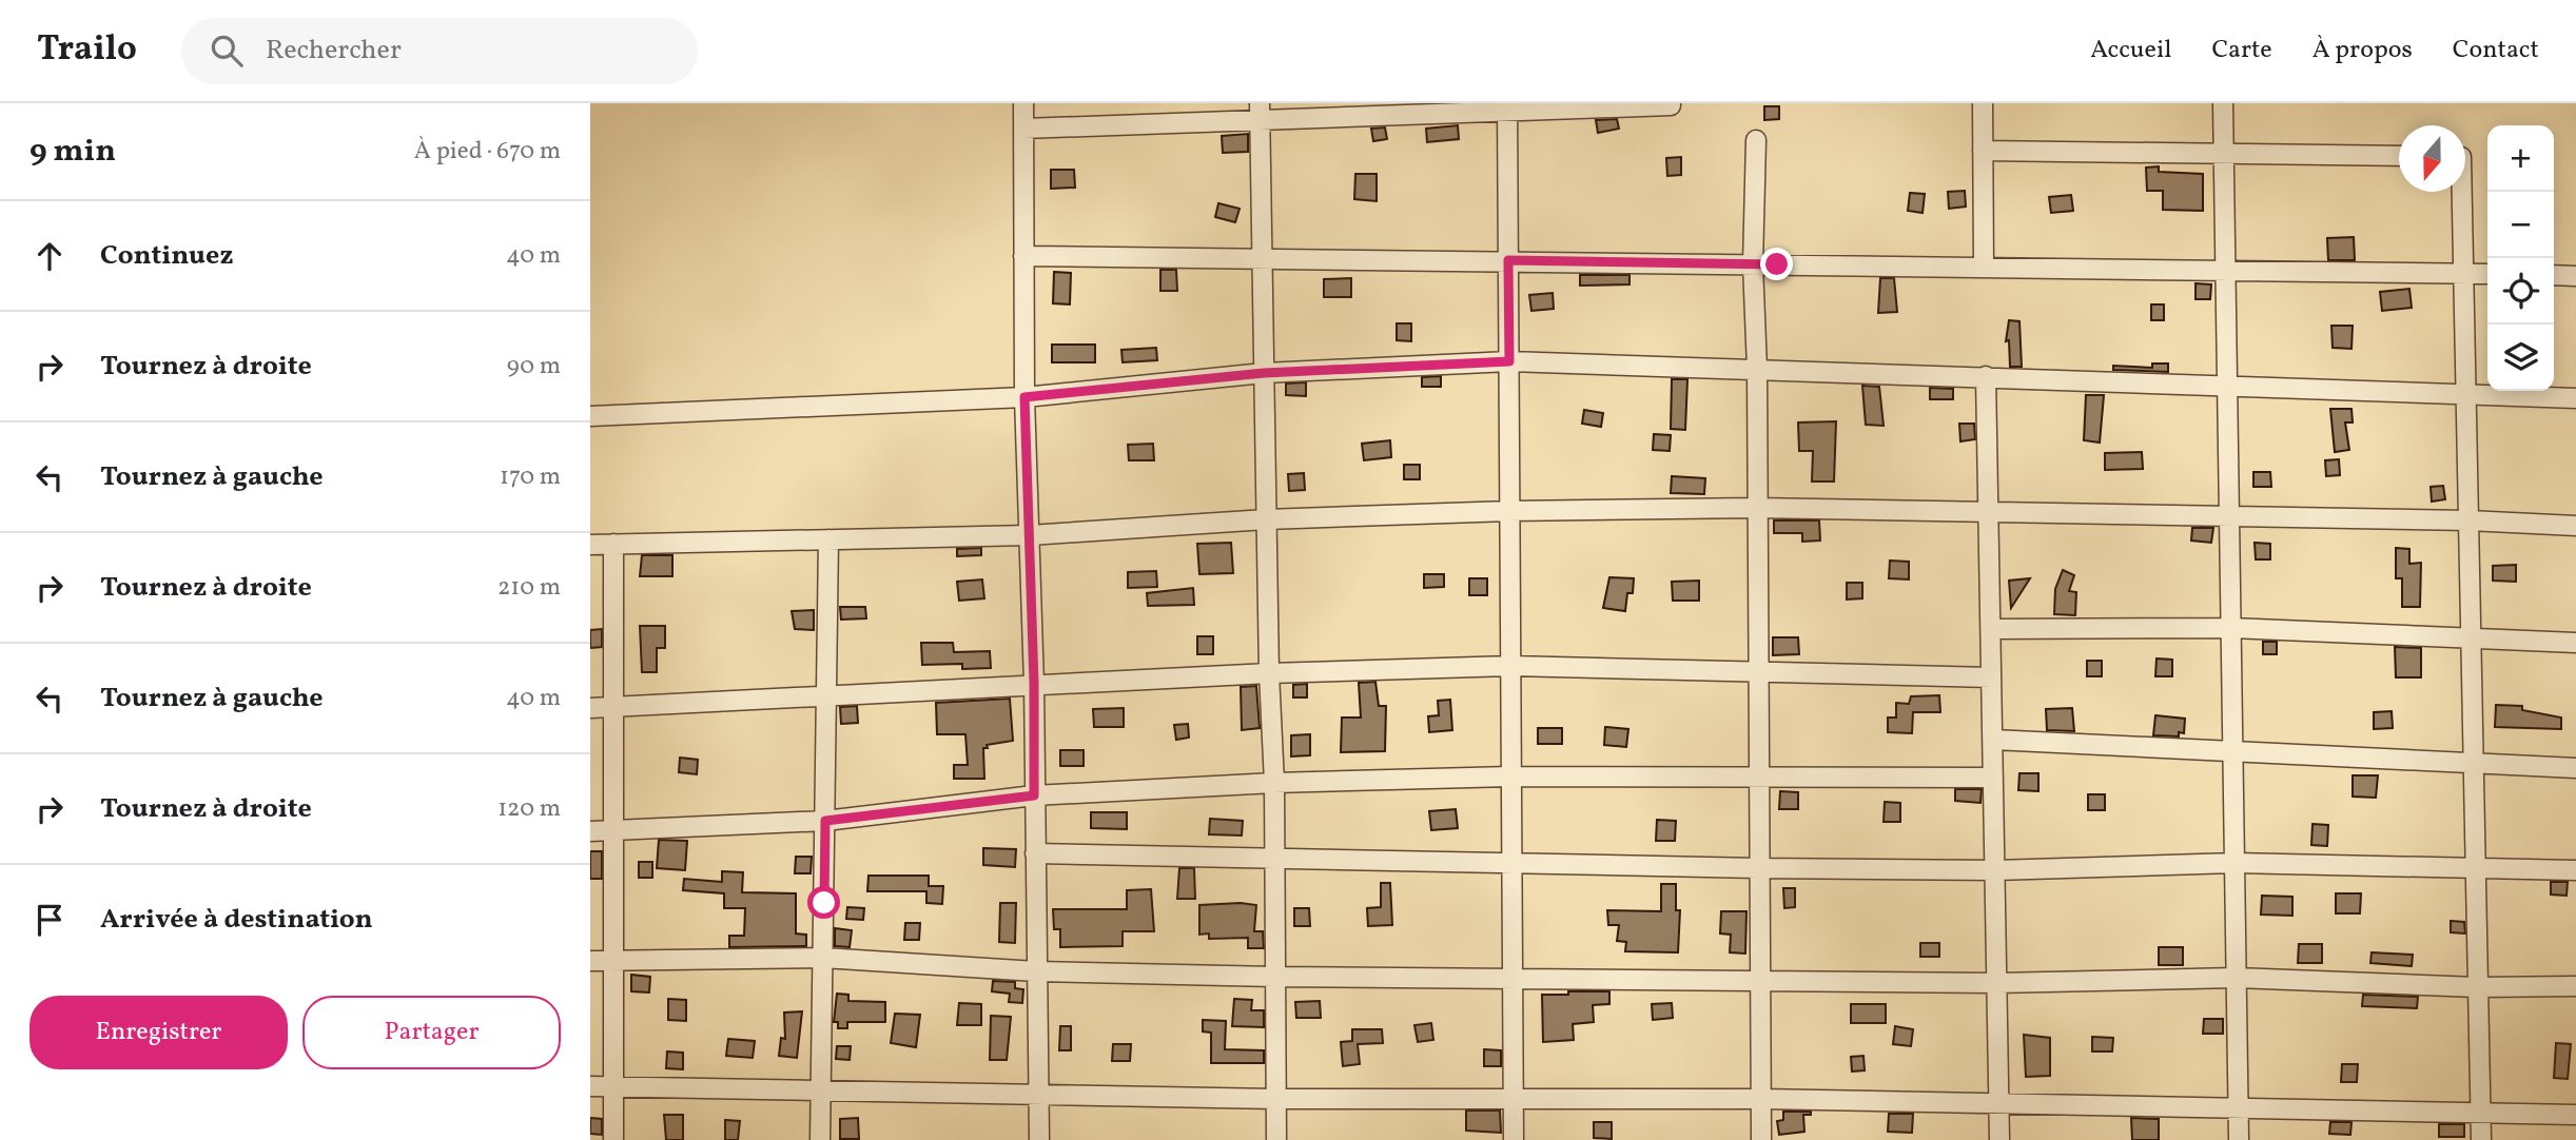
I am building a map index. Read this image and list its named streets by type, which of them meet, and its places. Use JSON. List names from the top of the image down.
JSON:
{
  "north": "bottom",
  "page": {
    "header": "Trailo",
    "search": "Rechercher",
    "nav": [
      "Accueil",
      "Carte",
      "À propos",
      "Contact"
    ],
    "heading": ["9 min", "À pied · 670 m"],
    "map_buttons": ["+", "−"],
    "list": [
      ["Continuez", "40 m"],
      ["Tournez à droite", "90 m"],
      ["Tournez à gauche", "170 m"],
      ["Tournez à droite", "210 m"],
      ["Tournez à gauche", "40 m"],
      ["Tournez à droite", "120 m"],
      "Arrivée à destination"
    ],
    "buttons": ["Enregistrer", "Partager"]
  }
}
